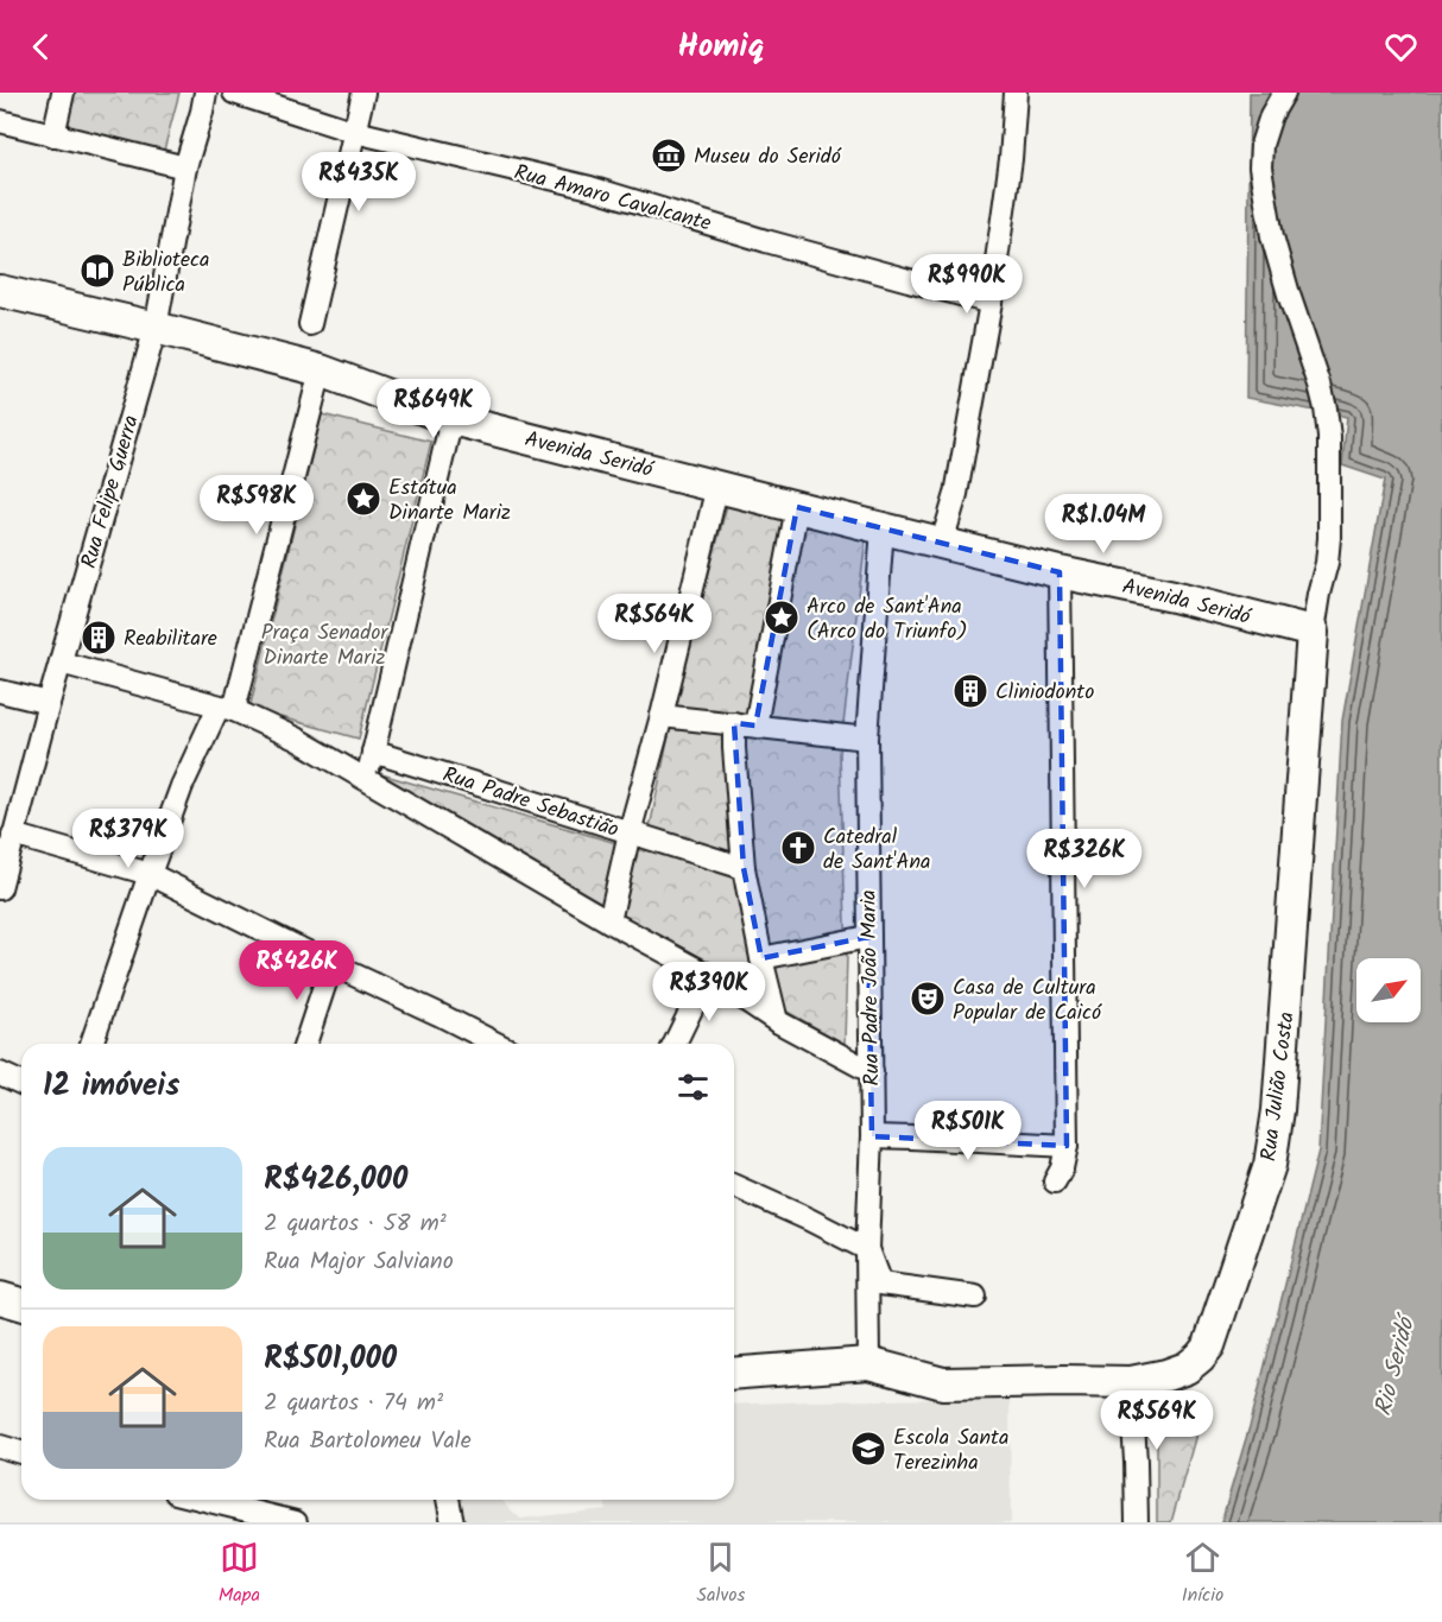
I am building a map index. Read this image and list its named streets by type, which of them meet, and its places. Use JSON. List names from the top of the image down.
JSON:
{
  "streets": {
    "main road": ["Avenida Seridó", "Rua Julião Costa"],
    "street": [
      "Rua Amaro Cavalcante",
      "Rua Felipe Guerra",
      "Rua Padre Sebastião",
      "Rua Padre João Maria"
    ]
  },
  "crossings": [
    ["Avenida Seridó", "Rua Felipe Guerra"],
    ["Avenida Seridó", "Rua Padre João Maria"],
    ["Avenida Seridó", "Rua Julião Costa"],
    ["Rua Padre João Maria", "Rua Julião Costa"]
  ],
  "water": ["Rio Seridó"],
  "parks": ["Praça Senador Dinarte Mariz"],
  "places": {
    "museum": ["Museu do Seridó"],
    "library": ["Biblioteca Pública"],
    "place": ["Estátua Dinarte Mariz", "Arco de Sant'Ana (Arco do Triunfo)"],
    "building": ["Reabilitare", "Cliniodonto"],
    "church": ["Catedral de Sant'Ana"],
    "theatre": ["Casa de Cultura Popular de Caicó"],
    "school or university": ["Escola Santa Terezinha"]
  },
  "north": "top right",
  "page": {
    "header": "Homiq",
    "price": [
      "R$435K",
      "R$990K",
      "R$649K",
      "R$598K",
      "R$1.04M",
      "R$564K",
      "R$379K",
      "R$326K",
      "R$426K",
      "R$390K",
      "R$501K",
      "R$569K"
    ],
    "heading": "12 imóveis",
    "list": [
      {
        "name": "R$426,000",
        "note": "2 quartos · 58 m² · Rua Major Salviano"
      },
      {
        "name": "R$501,000",
        "note": "2 quartos · 74 m² · Rua Bartolomeu Vale"
      }
    ],
    "tabs": ["Mapa", "Salvos", "Início"]
  }
}
